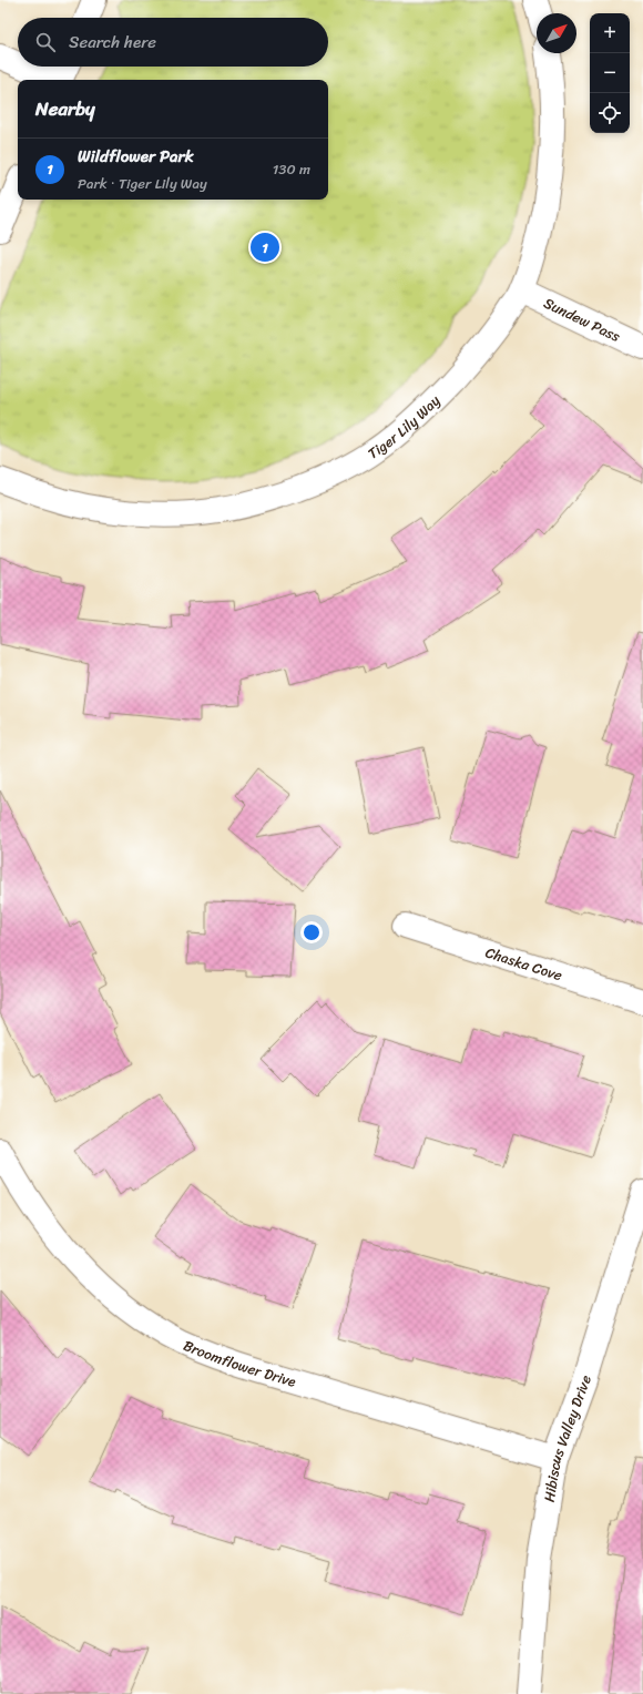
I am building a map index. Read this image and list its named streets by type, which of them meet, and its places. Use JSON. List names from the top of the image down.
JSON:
{
  "streets": {
    "street": [
      "Sundew Pass",
      "Tiger Lily Way",
      "Chaska Cove",
      "Broomflower Drive",
      "Hibiscus Valley Drive"
    ]
  },
  "crossings": [
    ["Sundew Pass", "Tiger Lily Way"],
    ["Broomflower Drive", "Hibiscus Valley Drive"]
  ],
  "north": "top right",
  "page": {
    "map_buttons": ["+", "−"],
    "search": "Search here",
    "heading": "Nearby",
    "list": [
      {
        "mark": "1",
        "name": "Wildflower Park",
        "note": "Park · Tiger Lily Way",
        "value": "130 m"
      }
    ],
    "pins": "1"
  }
}
